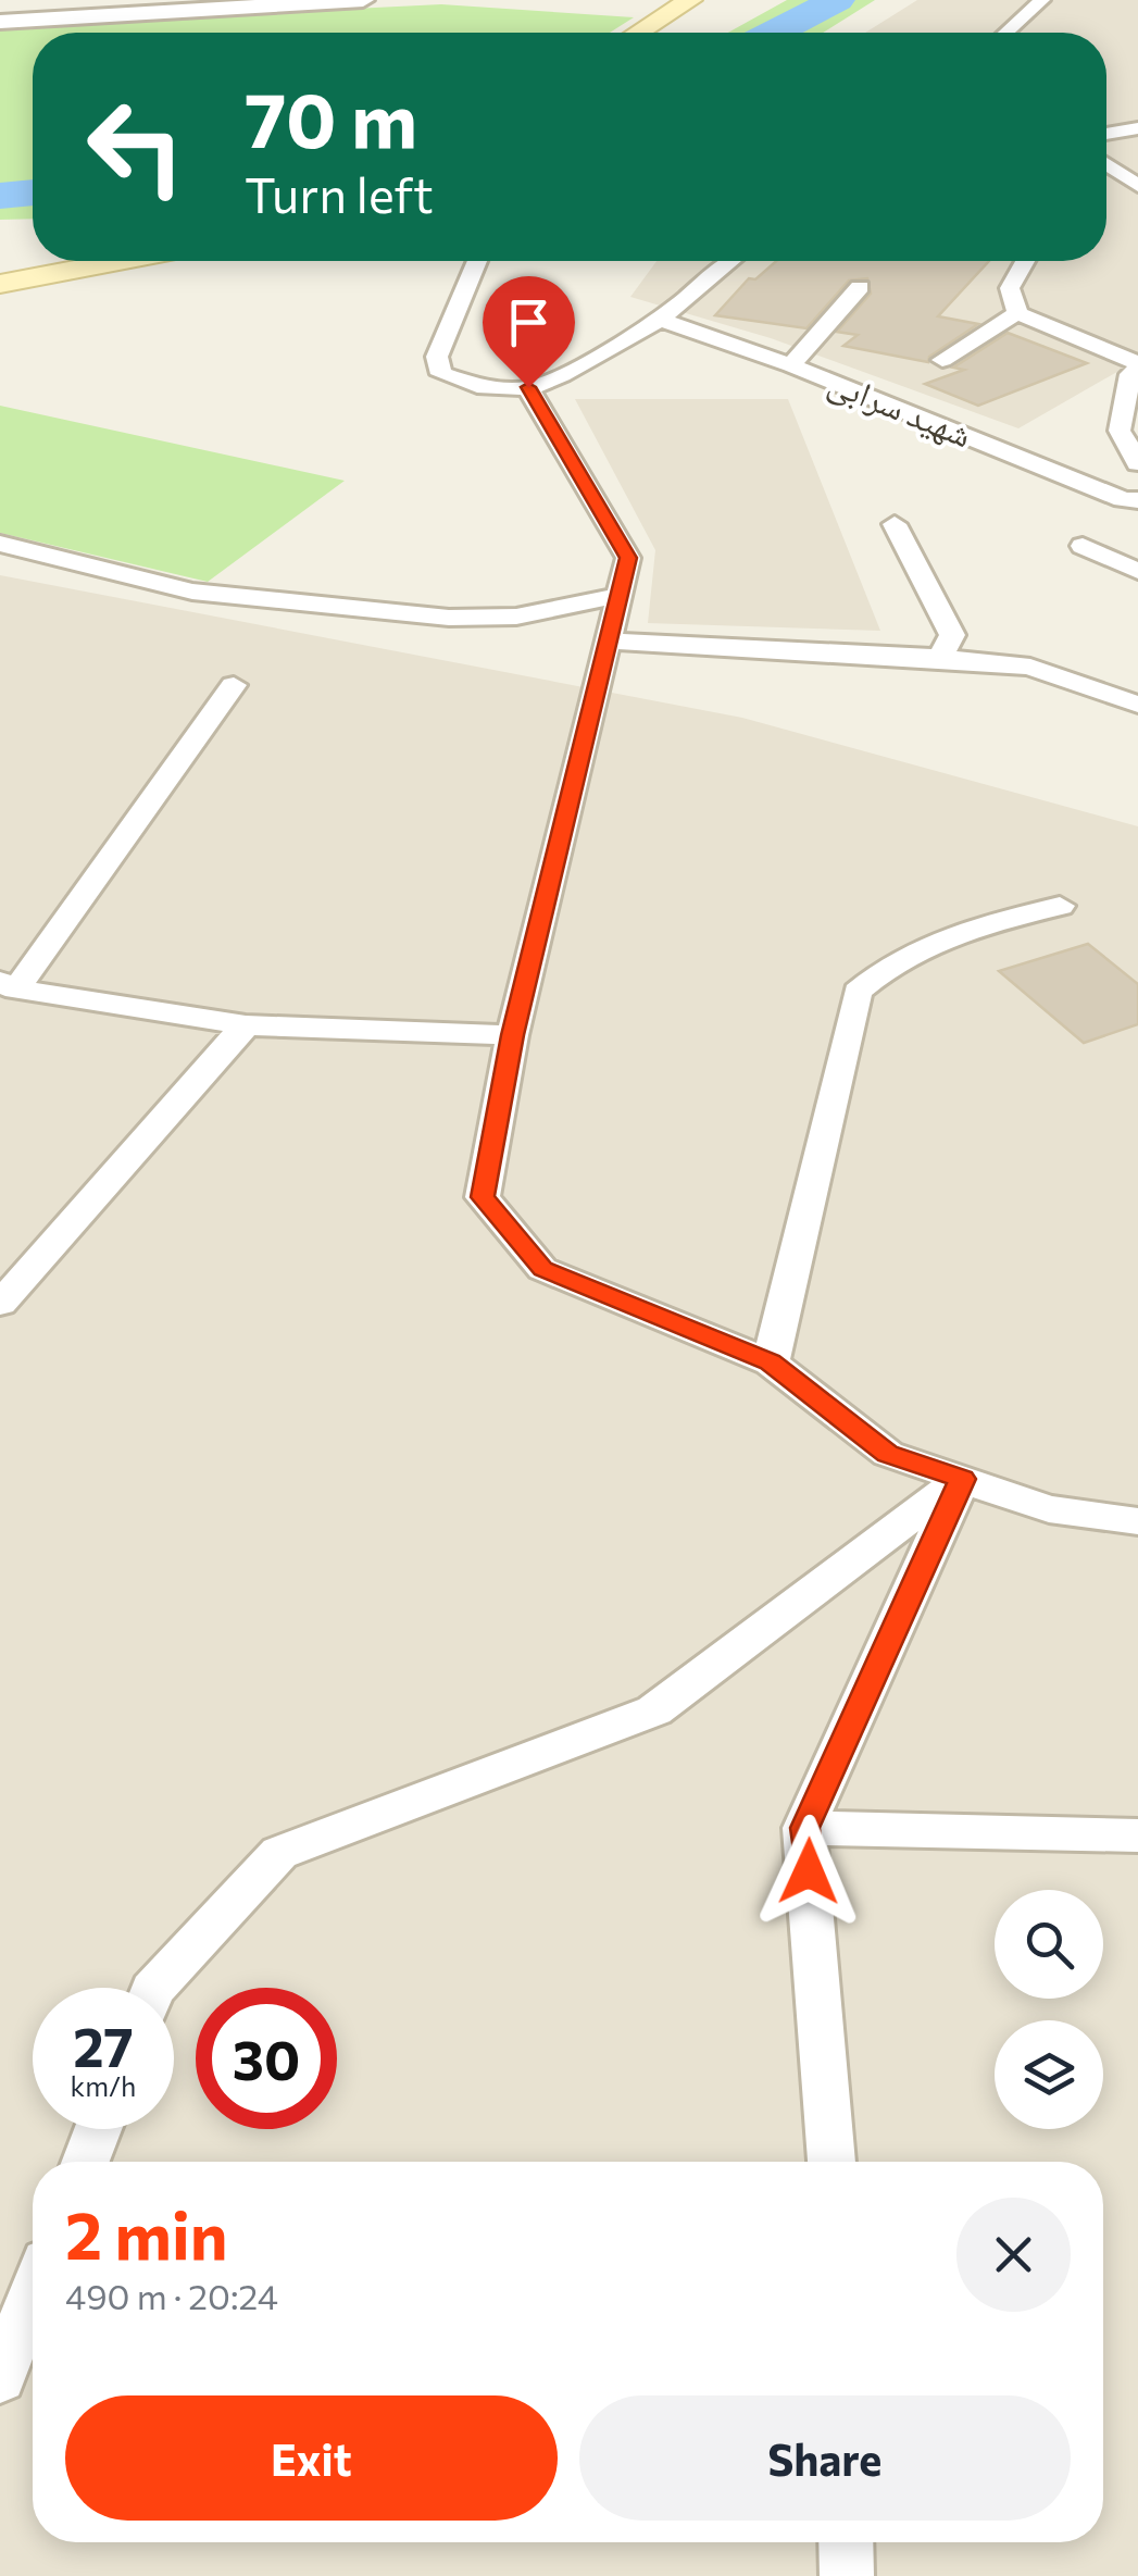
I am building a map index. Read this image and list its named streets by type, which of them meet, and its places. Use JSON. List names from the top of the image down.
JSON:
{
  "streets": {
    "street": ["شهید سرابی"]
  },
  "page": {
    "turn": ["70 m", "Turn left"],
    "speed": "27 km/h",
    "limit": "30",
    "heading": ["2 min", "490 m · 20:24"],
    "buttons": ["Exit", "Share"]
  }
}
